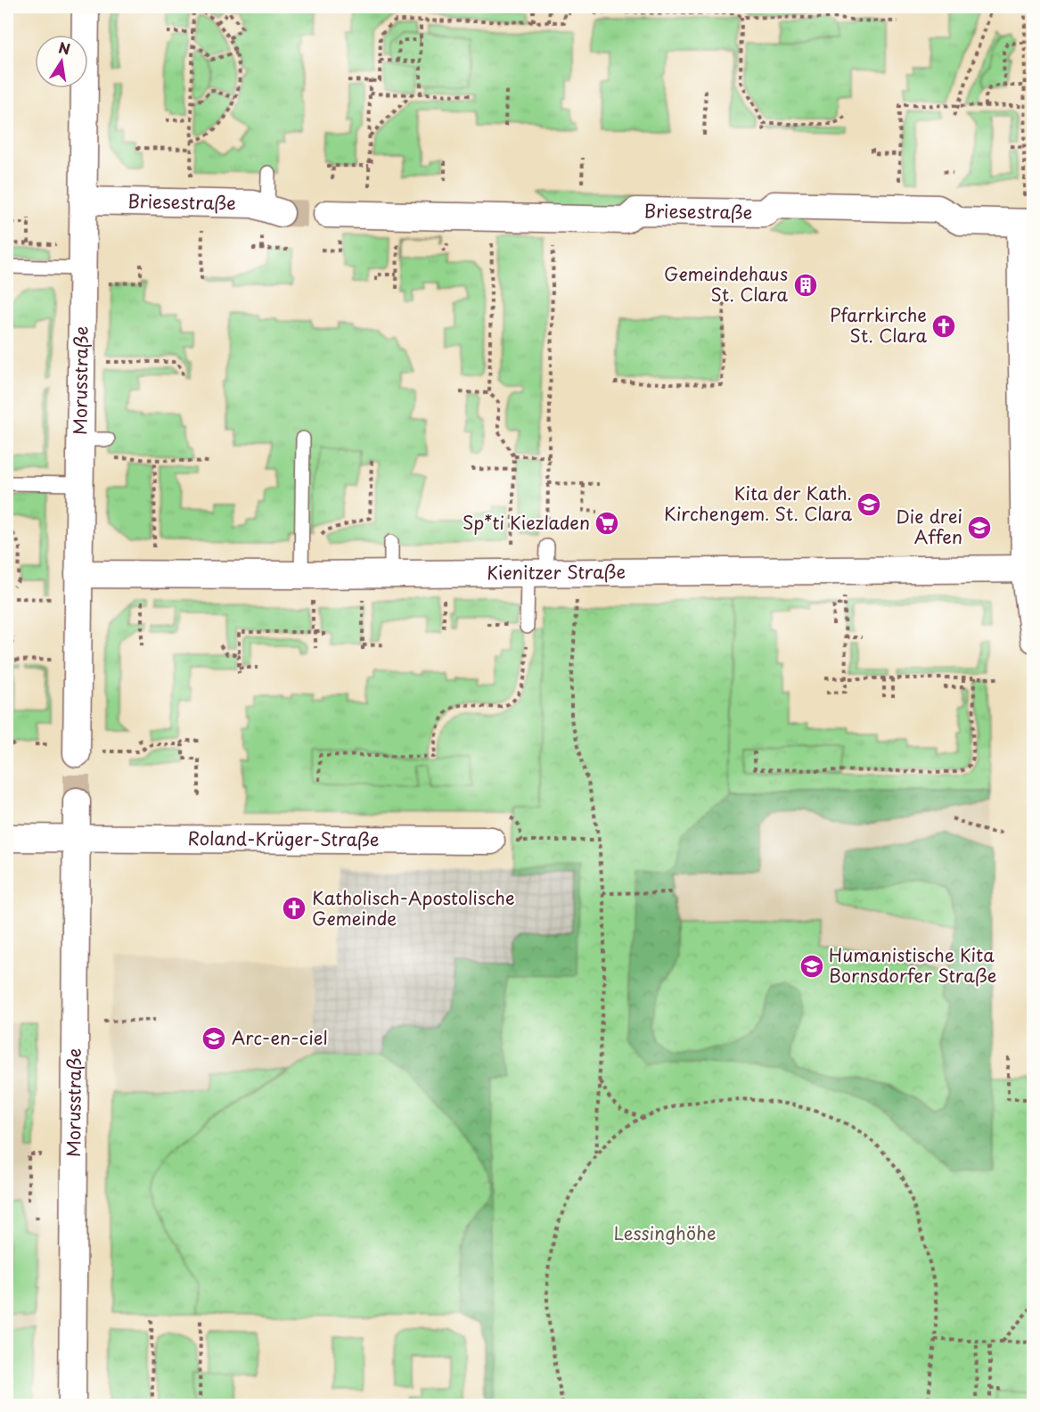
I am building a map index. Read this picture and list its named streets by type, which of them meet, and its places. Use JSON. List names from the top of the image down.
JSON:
{
  "streets": {
    "street": [
      "Briesestraße",
      "Morusstraße",
      "Kienitzer Straße",
      "Roland-Krüger-Straße"
    ]
  },
  "crossings": [
    ["Briesestraße", "Morusstraße"],
    ["Morusstraße", "Kienitzer Straße"],
    ["Morusstraße", "Roland-Krüger-Straße"]
  ],
  "parks": ["Lessinghöhe"],
  "places": {
    "building": ["Gemeindehaus St. Clara"],
    "church": ["Pfarrkirche St. Clara", "Katholisch-Apostolische Gemeinde"],
    "school or university": [
      "Kita der Kath. Kirchengem. St. Clara",
      "Die drei Affen",
      "Humanistische Kita Bornsdorfer Straße",
      "Arc-en-ciel"
    ],
    "supermarket": ["Sp*ti Kiezladen"]
  },
  "north": "top"
}
